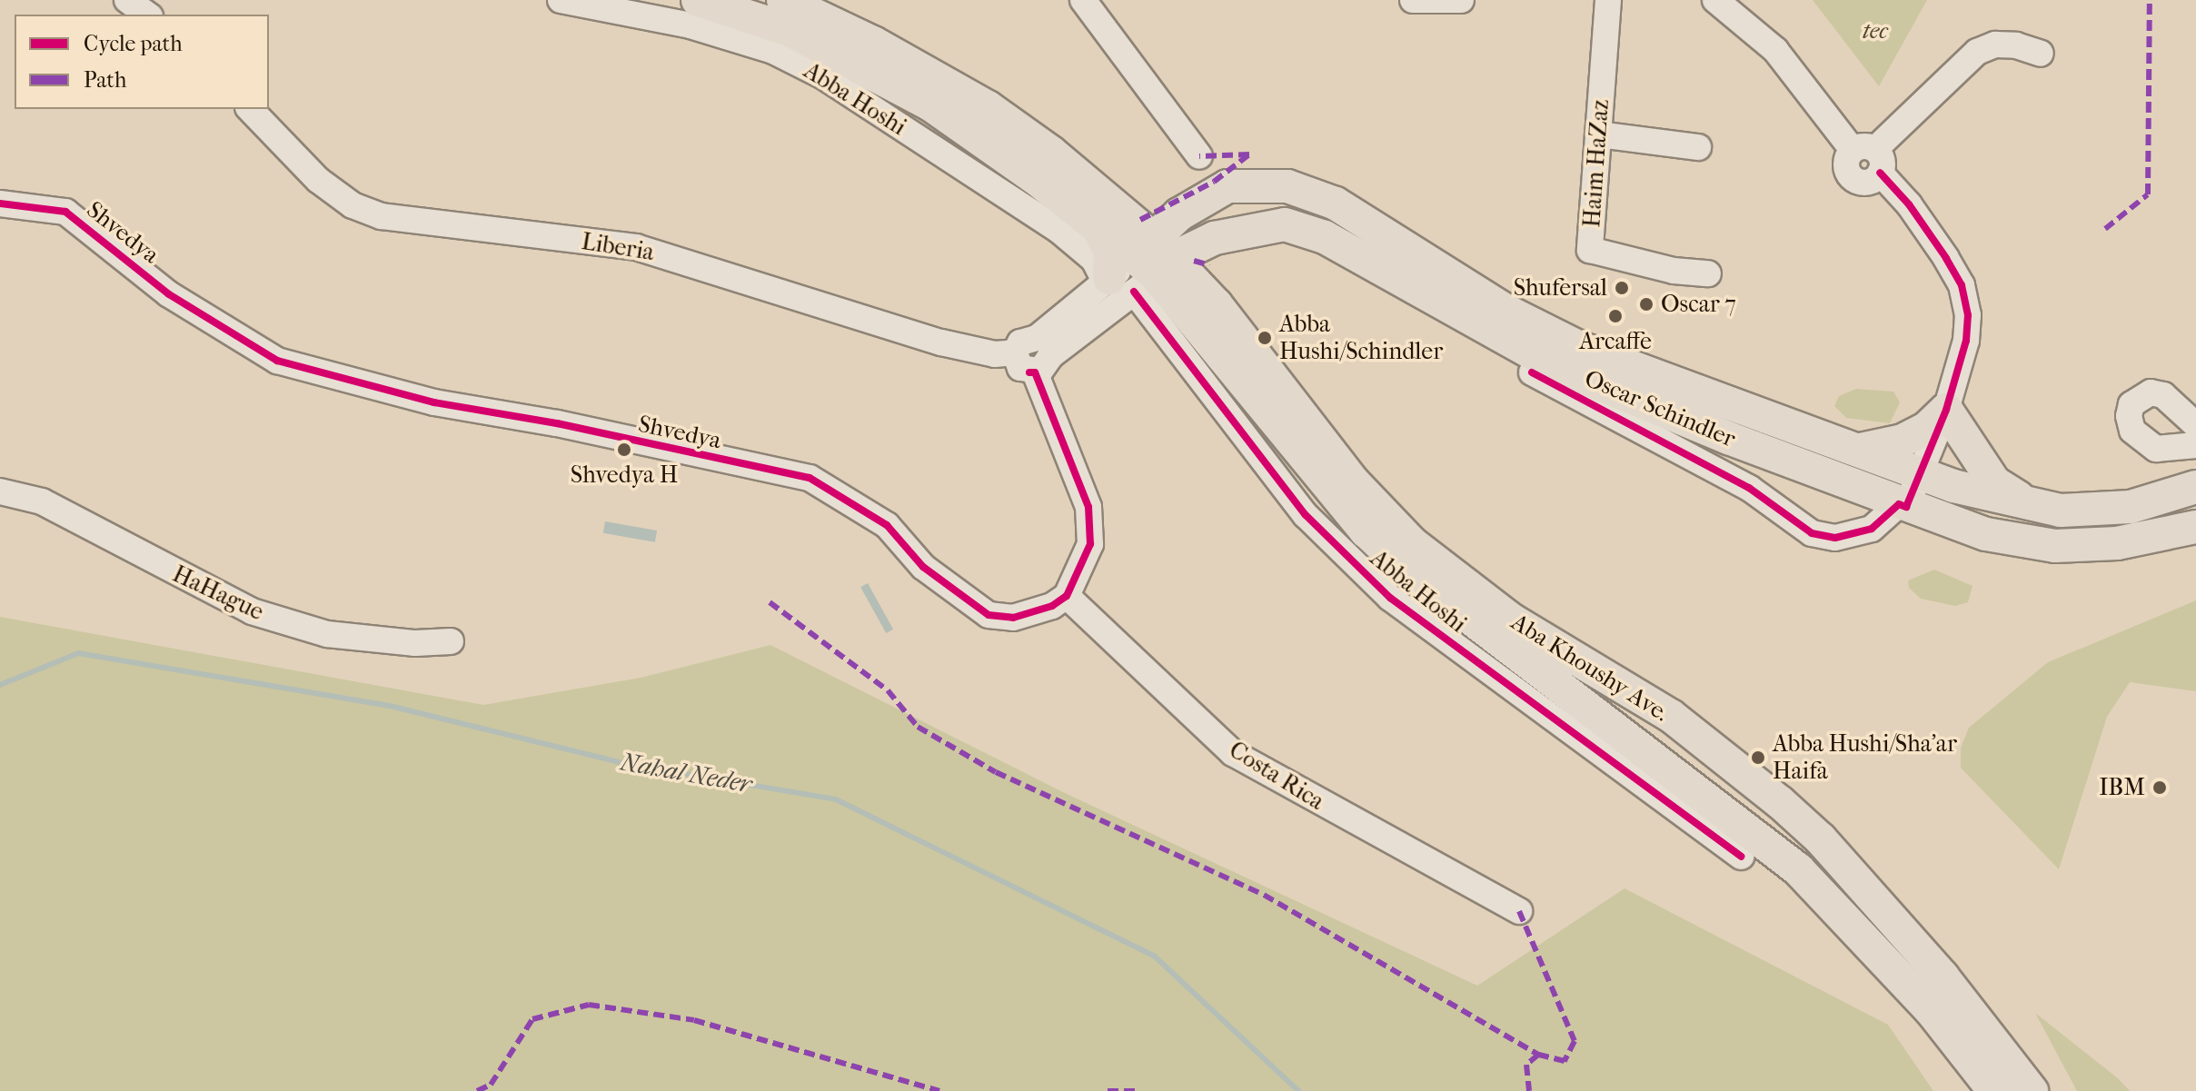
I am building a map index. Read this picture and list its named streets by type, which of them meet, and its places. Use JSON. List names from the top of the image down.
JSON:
{
  "streets": {
    "main road": ["Abba Hoshi", "Oscar Schindler", "Aba Khoushy Ave."],
    "street": [
      "Haim HaZaz",
      "Shvedya",
      "Liberia",
      "HaHague",
      "Costa Rica"
    ]
  },
  "crossings": [
    ["Abba Hoshi", "Oscar Schindler"],
    ["Abba Hoshi", "Aba Khoushy Ave."],
    ["Shvedya", "Costa Rica"],
    ["Oscar Schindler", "Aba Khoushy Ave."]
  ],
  "water": ["Nahal Neder"],
  "parks": ["tec"],
  "places": [
    "Shufersal",
    "Oscar 7",
    "Arcaffe",
    "Abba Hushi/Schindler",
    "Shvedya H",
    "Abba Hushi/Sha'ar Haifa",
    "IBM"
  ],
  "legend": ["Cycle path", "Path"]
}
